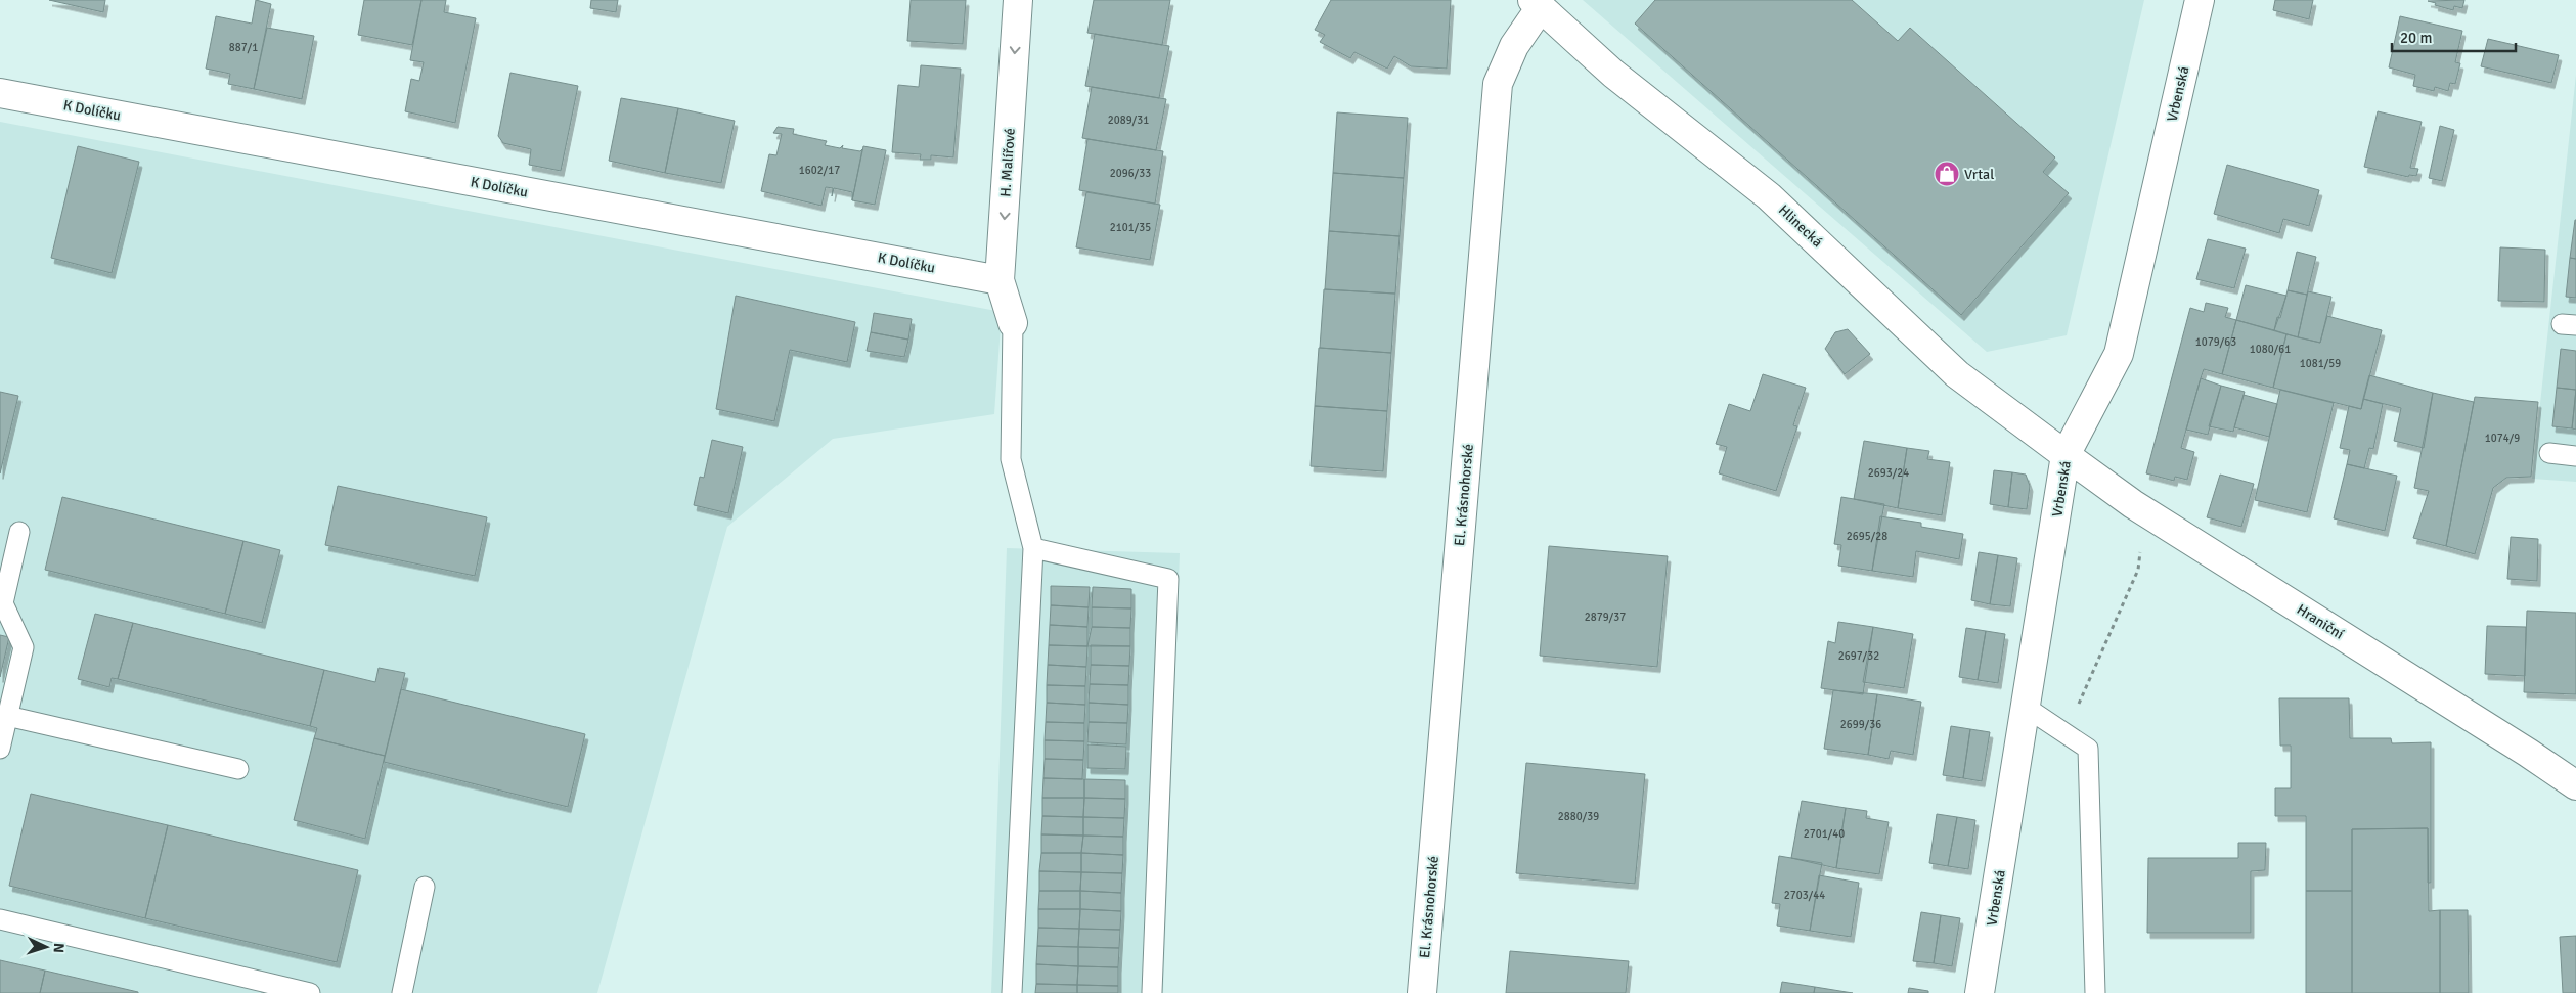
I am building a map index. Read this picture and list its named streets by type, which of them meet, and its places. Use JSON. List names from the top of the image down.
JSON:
{
  "streets": {
    "street": [
      "Vrbenská",
      "K Dolíčku",
      "H. Malířové",
      "Hlinecká",
      "El. Krásnohorské",
      "Hraniční"
    ]
  },
  "crossings": [
    ["Vrbenská", "Hlinecká"],
    ["Vrbenská", "Hraniční"],
    ["K Dolíčku", "H. Malířové"],
    ["Hlinecká", "El. Krásnohorské"],
    ["Hlinecká", "Hraniční"]
  ],
  "one_way": ["H. Malířové"],
  "places": {
    "shop": ["Vrtal"]
  },
  "house_numbers": [
    "887/1",
    "2089/31",
    "1602/17",
    "2096/33",
    "2101/35",
    "1079/63",
    "1080/61",
    "1081/59",
    "1074/9",
    "2693/24",
    "2695/28",
    "2879/37",
    "2697/32",
    "2699/36",
    "2880/39",
    "2701/40",
    "2703/44"
  ],
  "scale_bar": "20 m",
  "north": "right"
}
